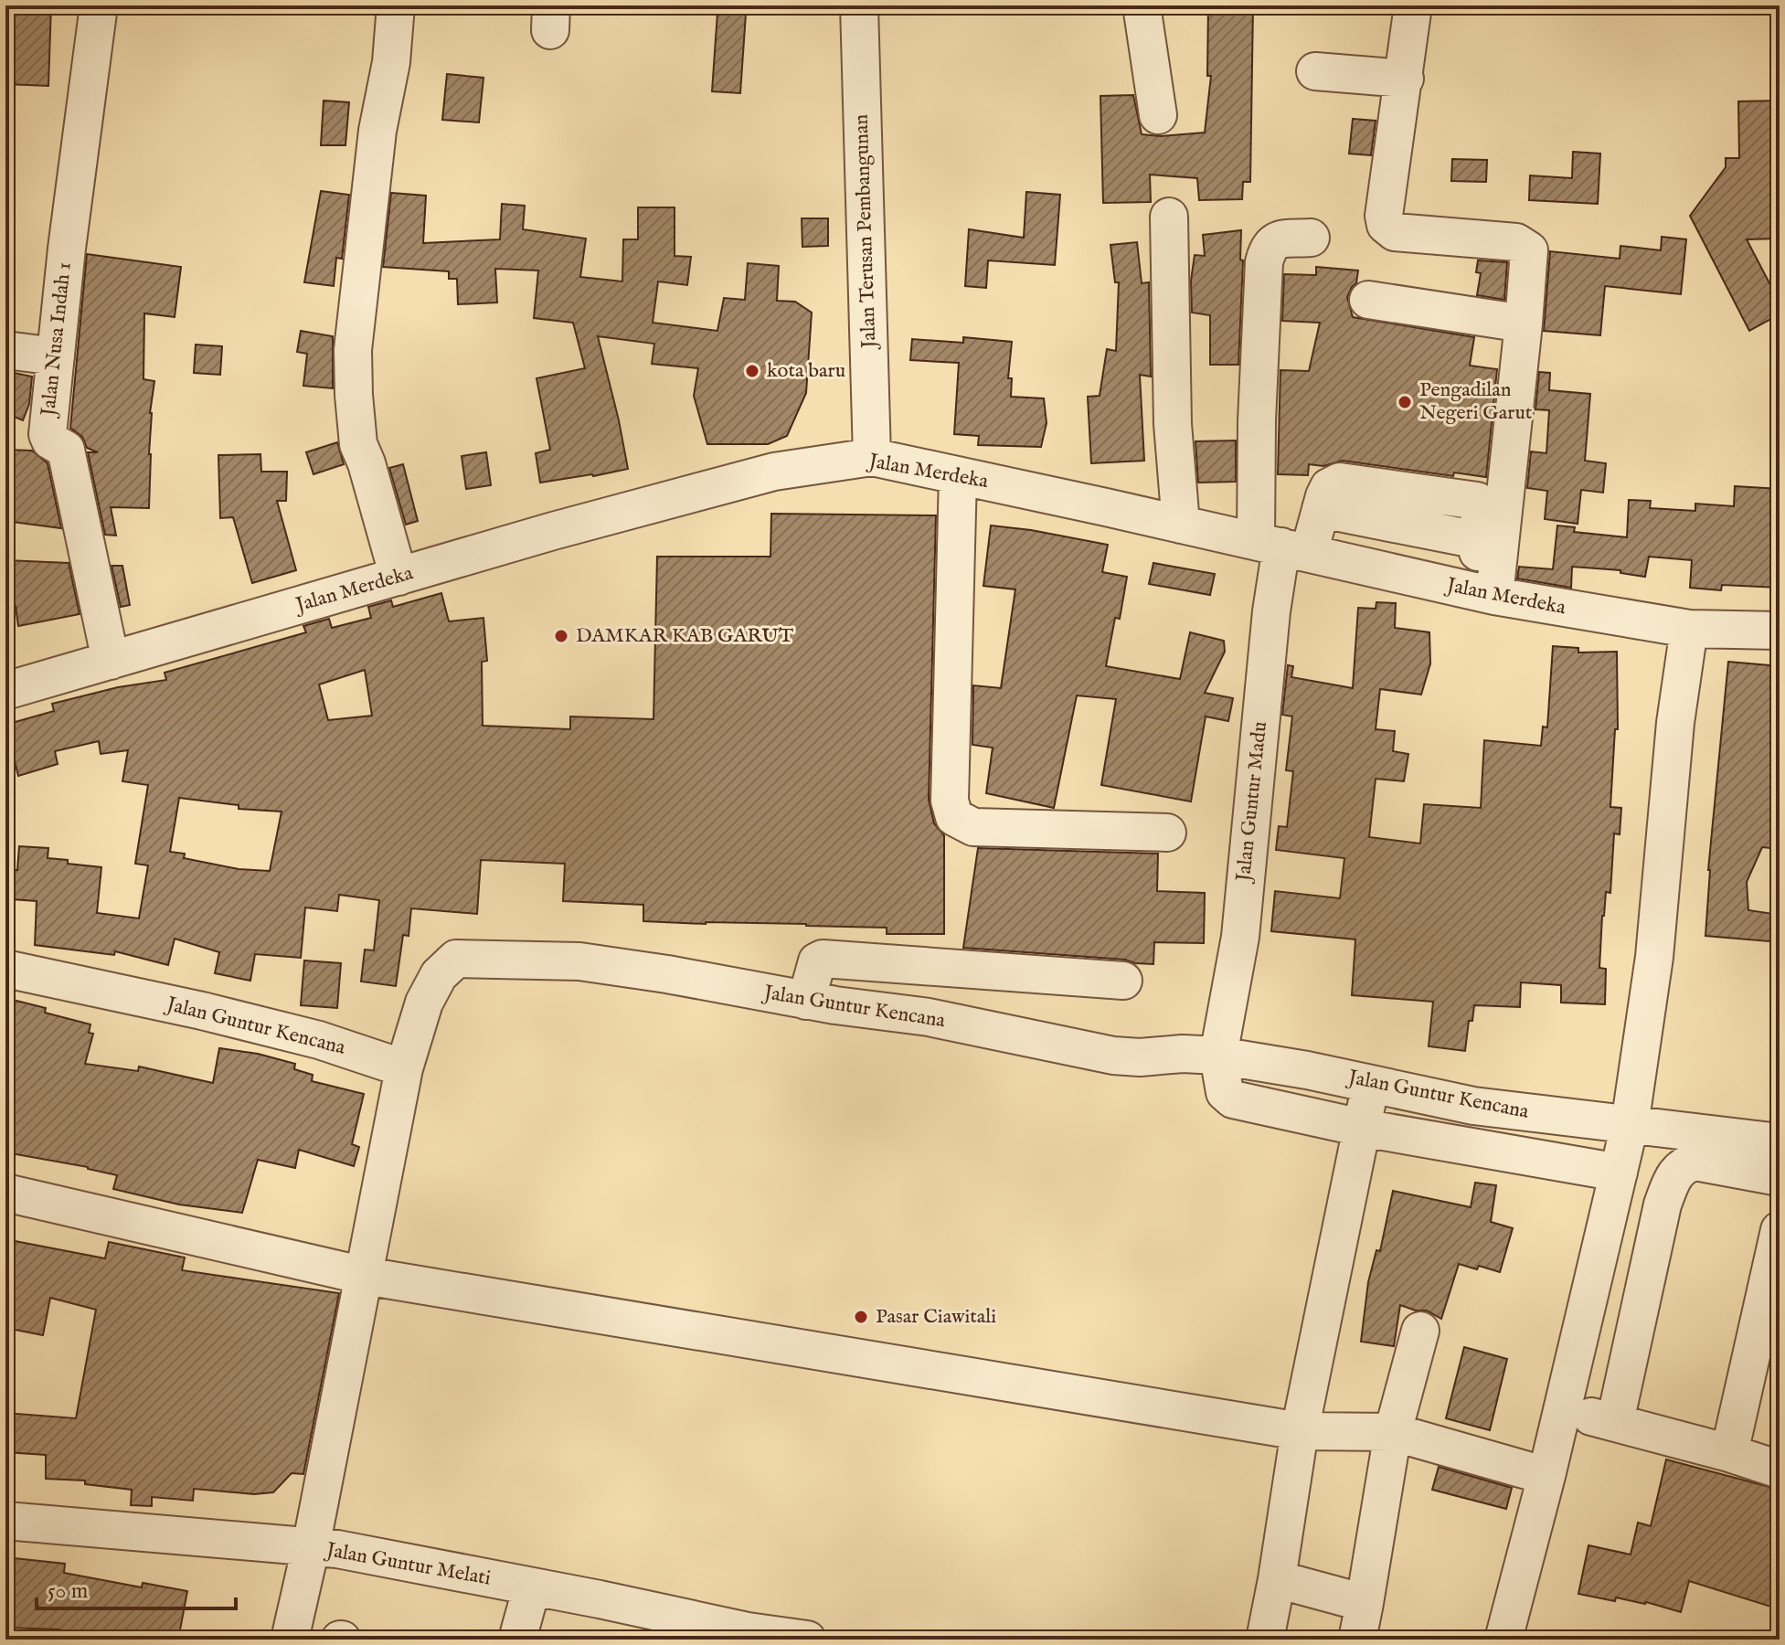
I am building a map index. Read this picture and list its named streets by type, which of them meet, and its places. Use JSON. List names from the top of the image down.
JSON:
{
  "streets": {
    "street": [
      "Jalan Terusan Pembangunan",
      "Jalan Nusa Indah 1",
      "Jalan Merdeka",
      "Jalan Guntur Madu",
      "Jalan Guntur Kencana",
      "Jalan Guntur Melati"
    ]
  },
  "crossings": [
    ["Jalan Terusan Pembangunan", "Jalan Merdeka"],
    ["Jalan Nusa Indah 1", "Jalan Merdeka"],
    ["Jalan Merdeka", "Jalan Guntur Madu"],
    ["Jalan Guntur Madu", "Jalan Guntur Kencana"]
  ],
  "places": [
    "kota baru",
    "Pengadilan Negeri Garut",
    "DAMKAR KAB GARUT",
    "Pasar Ciawitali"
  ],
  "scale_bar": "50 m"
}
